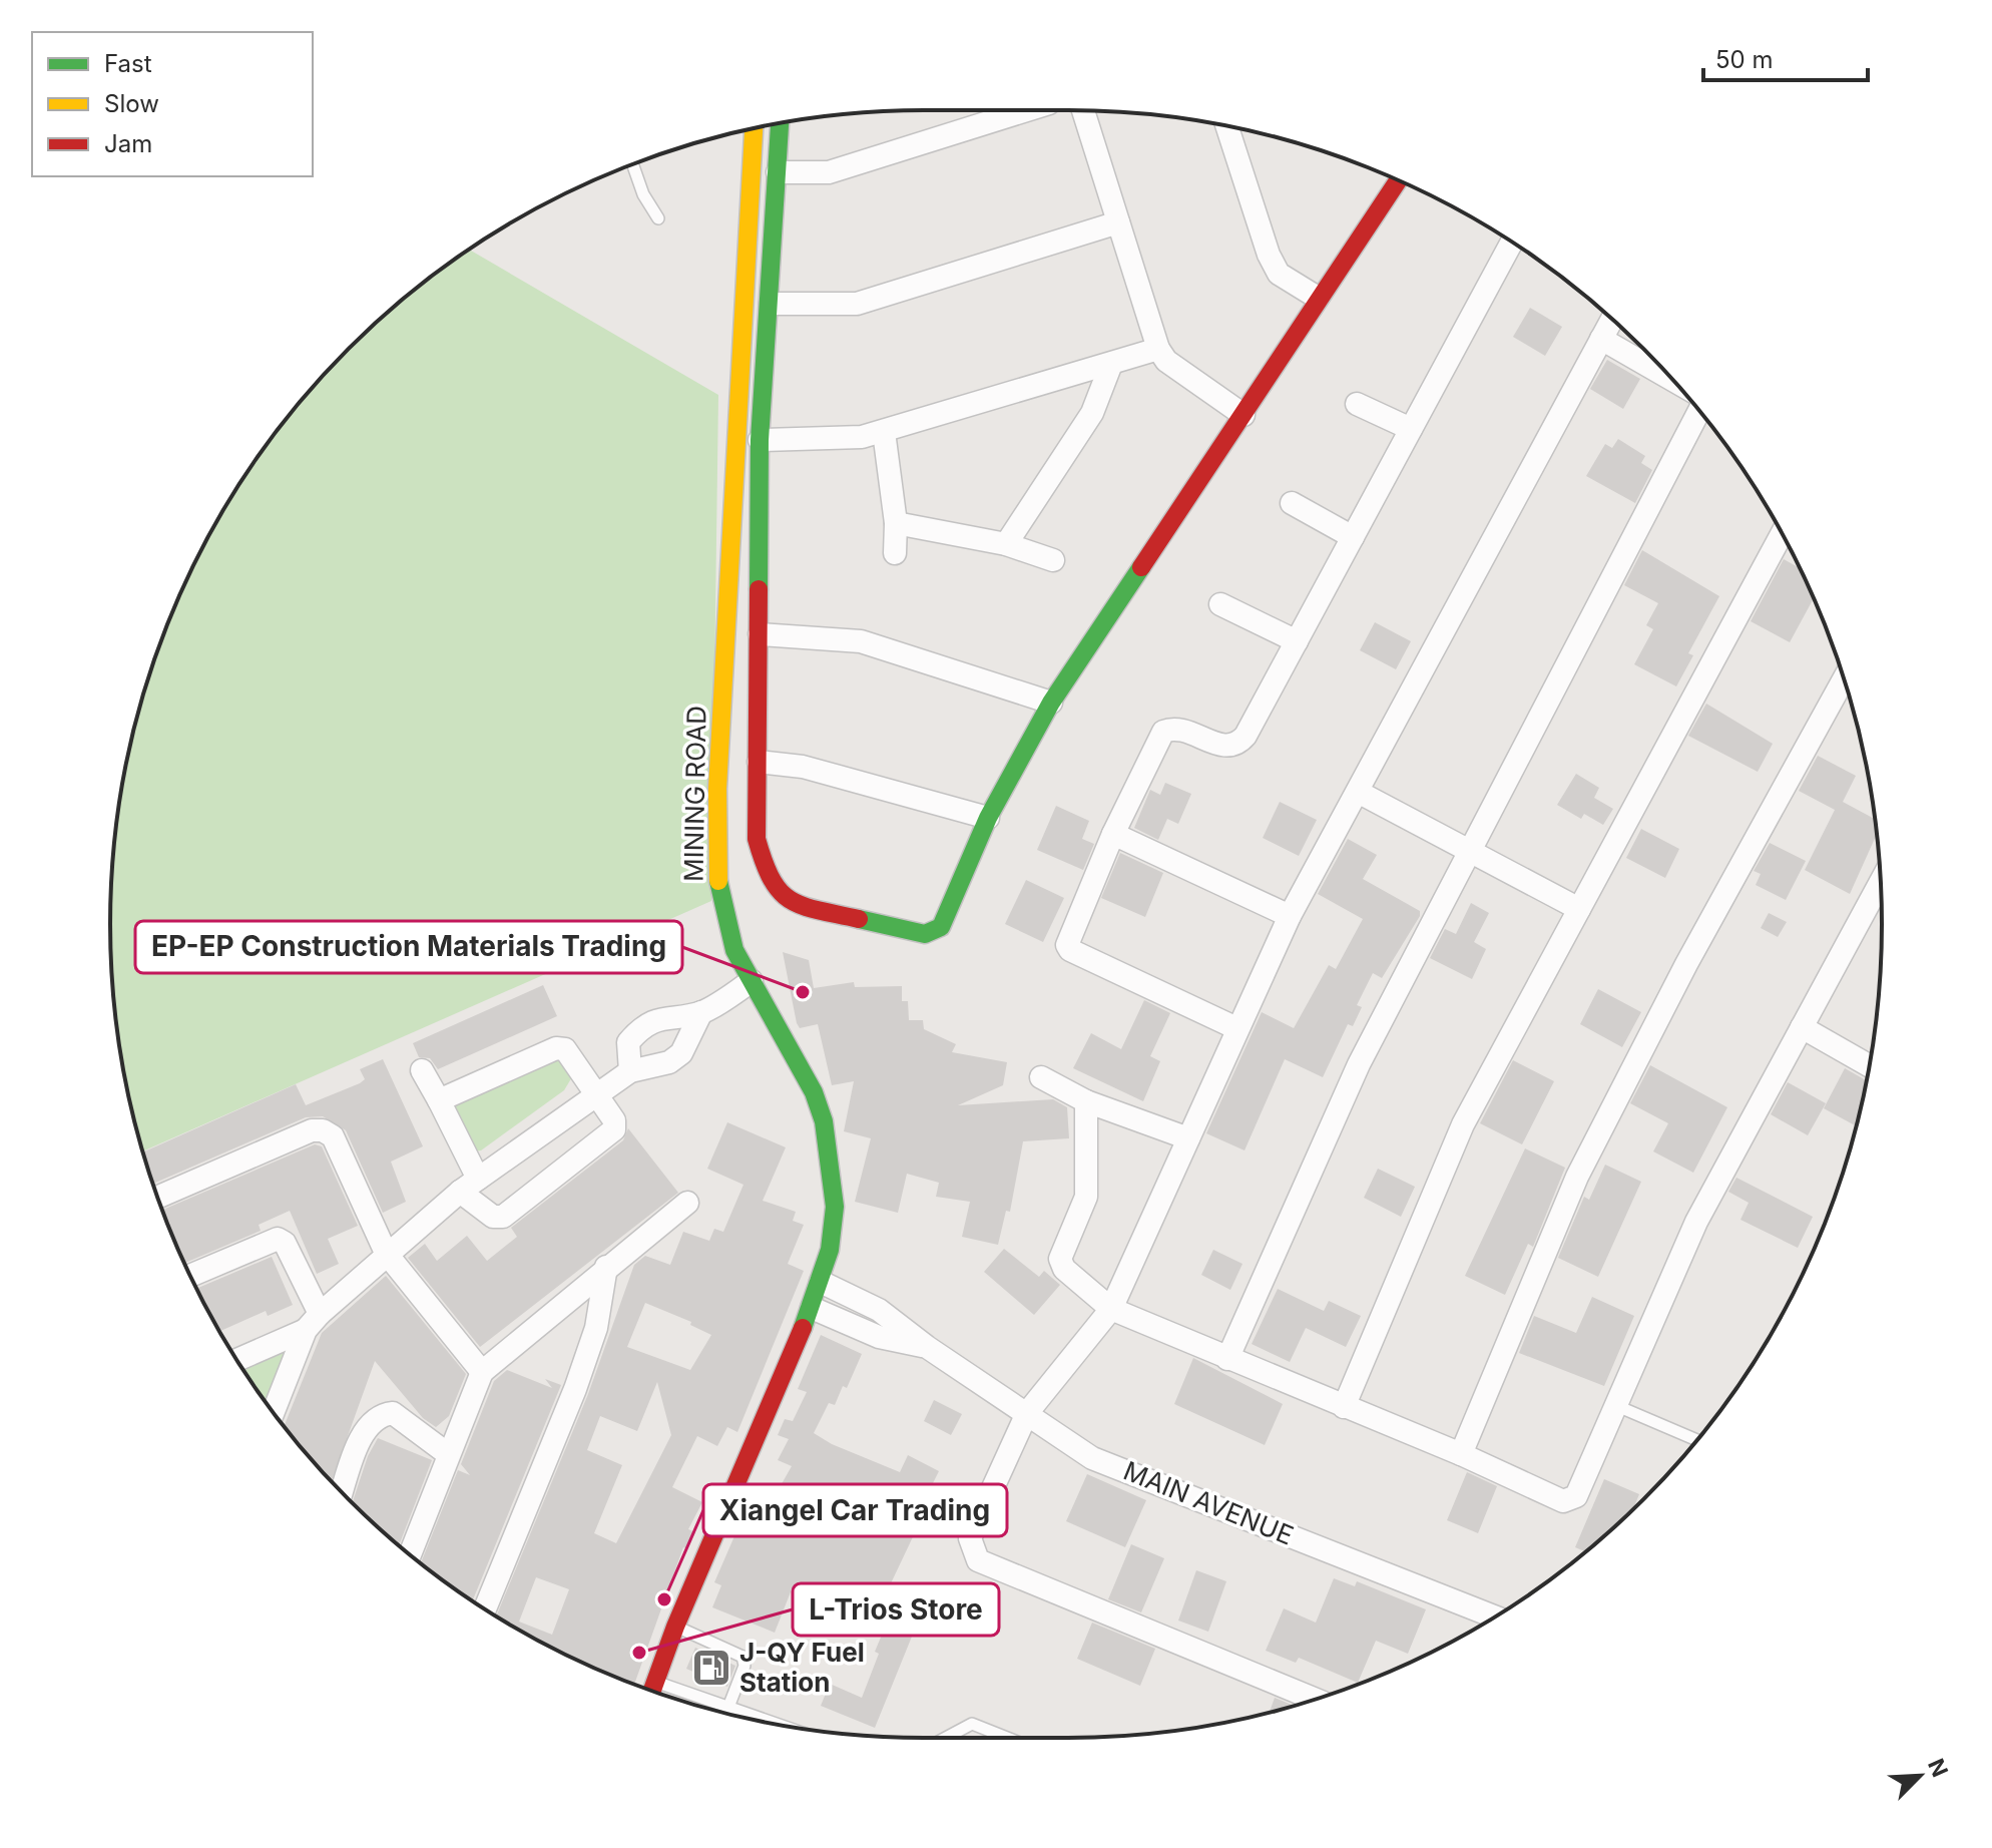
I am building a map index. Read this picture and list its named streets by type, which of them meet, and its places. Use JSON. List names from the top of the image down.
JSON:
{
  "streets": {
    "street": ["MINING ROAD", "MAIN AVENUE"]
  },
  "crossings": [
    ["MINING ROAD", "MAIN AVENUE"]
  ],
  "places": {
    "other": ["EP-EP Construction Materials Trading", "Xiangel Car Trading", "L-Trios Store"],
    "fuel station": ["J-QY Fuel Station"]
  },
  "legend": ["Fast", "Slow", "Jam"],
  "scale_bar": "50 m",
  "north": "top right"
}
